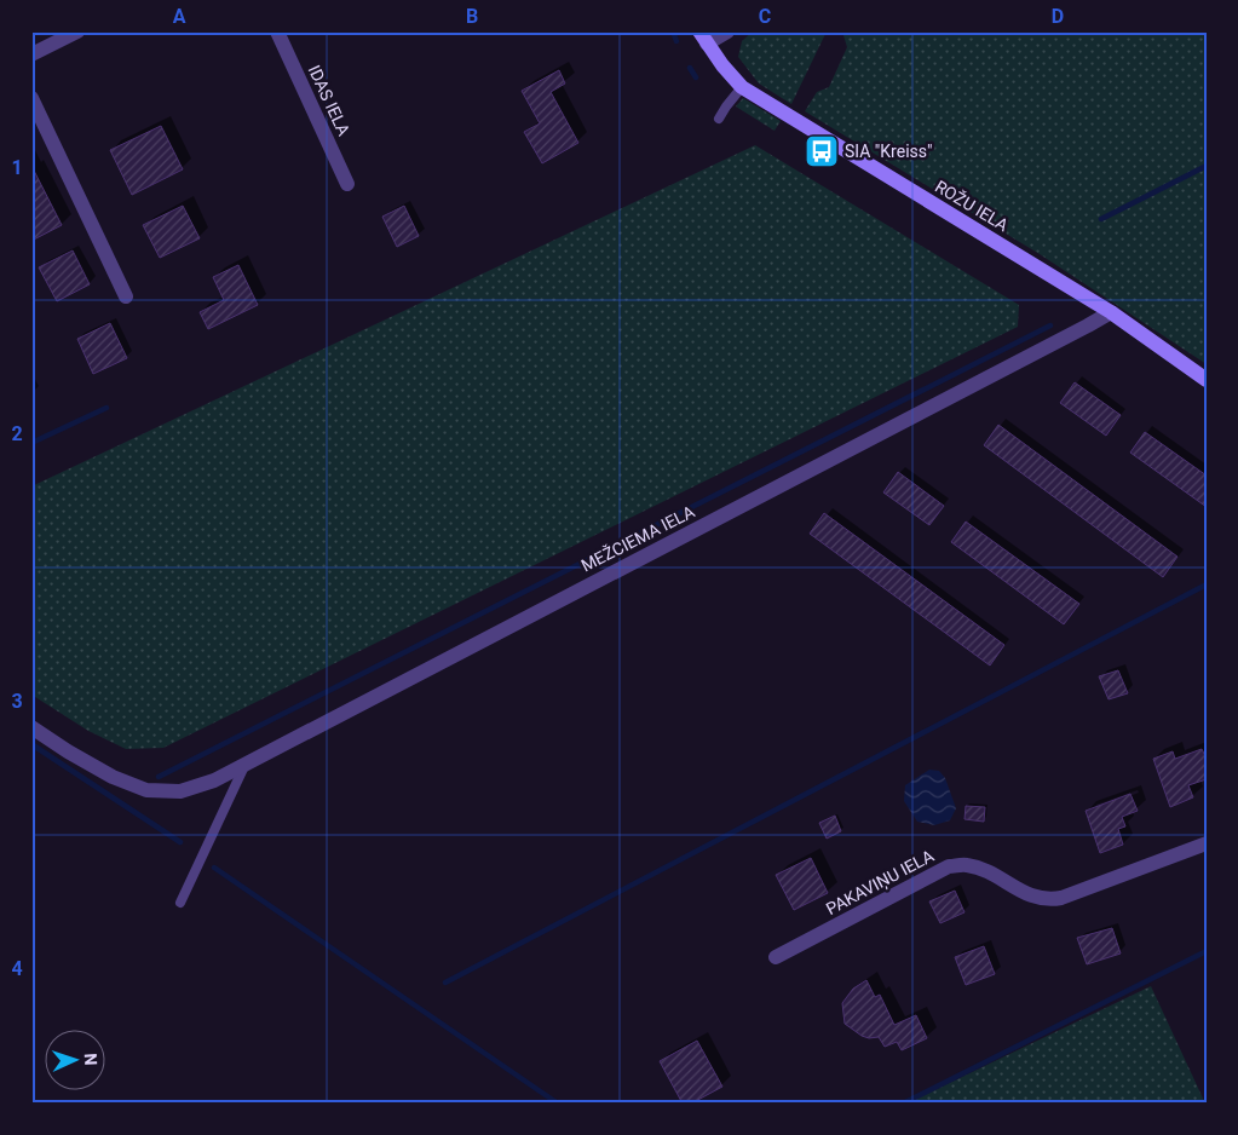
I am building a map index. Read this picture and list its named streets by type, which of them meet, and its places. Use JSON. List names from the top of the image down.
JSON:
{
  "streets": {
    "street": [
      "IDAS IELA",
      "ROŽU IELA",
      "MEŽCIEMA IELA",
      "PAKAVIŅU IELA"
    ]
  },
  "crossings": [
    ["ROŽU IELA", "MEŽCIEMA IELA"]
  ],
  "places": {
    "bus stop": ["SIA \"Kreiss\""]
  },
  "north": "right",
  "grid": {
    "columns": [
      "A",
      "B",
      "C",
      "D"
    ],
    "rows": [
      "1",
      "2",
      "3",
      "4"
    ]
  }
}
